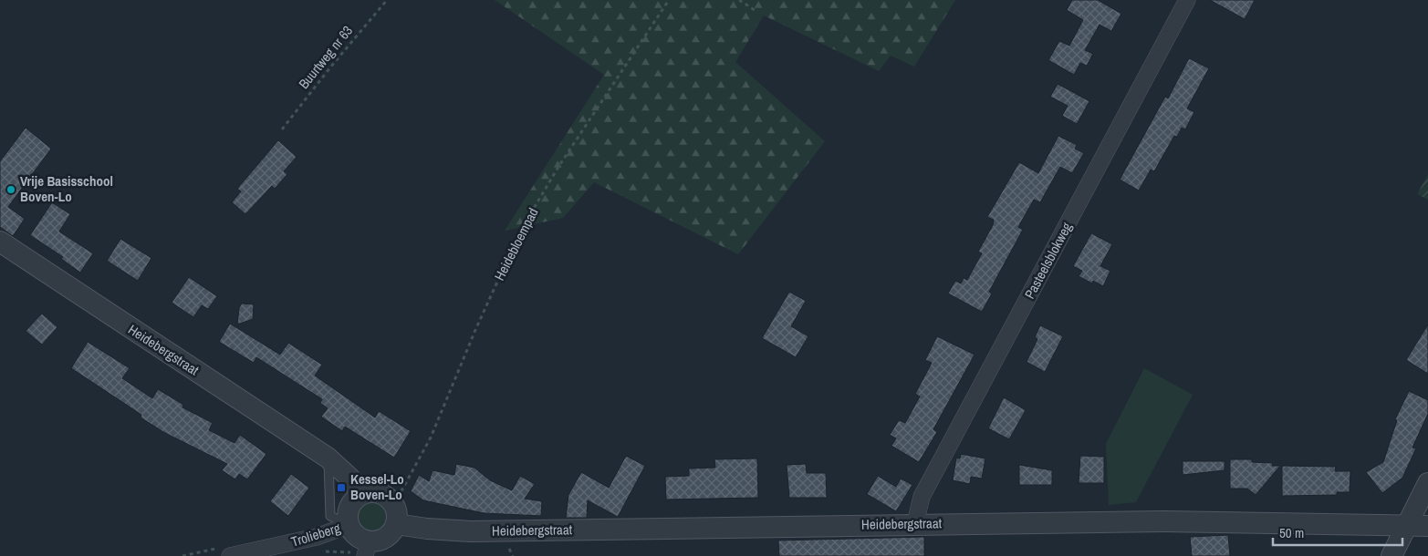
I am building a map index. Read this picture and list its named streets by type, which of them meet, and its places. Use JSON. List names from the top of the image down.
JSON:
{
  "streets": {
    "street": ["Pasteelsblokweg", "Heidebergstraat", "Trolieberg"],
    "path": ["Buurtweg nr 63", "Heidebloempad"]
  },
  "crossings": [
    ["Heidebloempad", "Heidebergstraat"],
    ["Heidebloempad", "Trolieberg"],
    ["Pasteelsblokweg", "Heidebergstraat"],
    ["Heidebergstraat", "Trolieberg"]
  ],
  "places": {
    "other": ["Vrije Basisschool Boven-Lo"],
    "transit": ["Kessel-Lo Boven-Lo"]
  },
  "scale_bar": "50 m"
}
